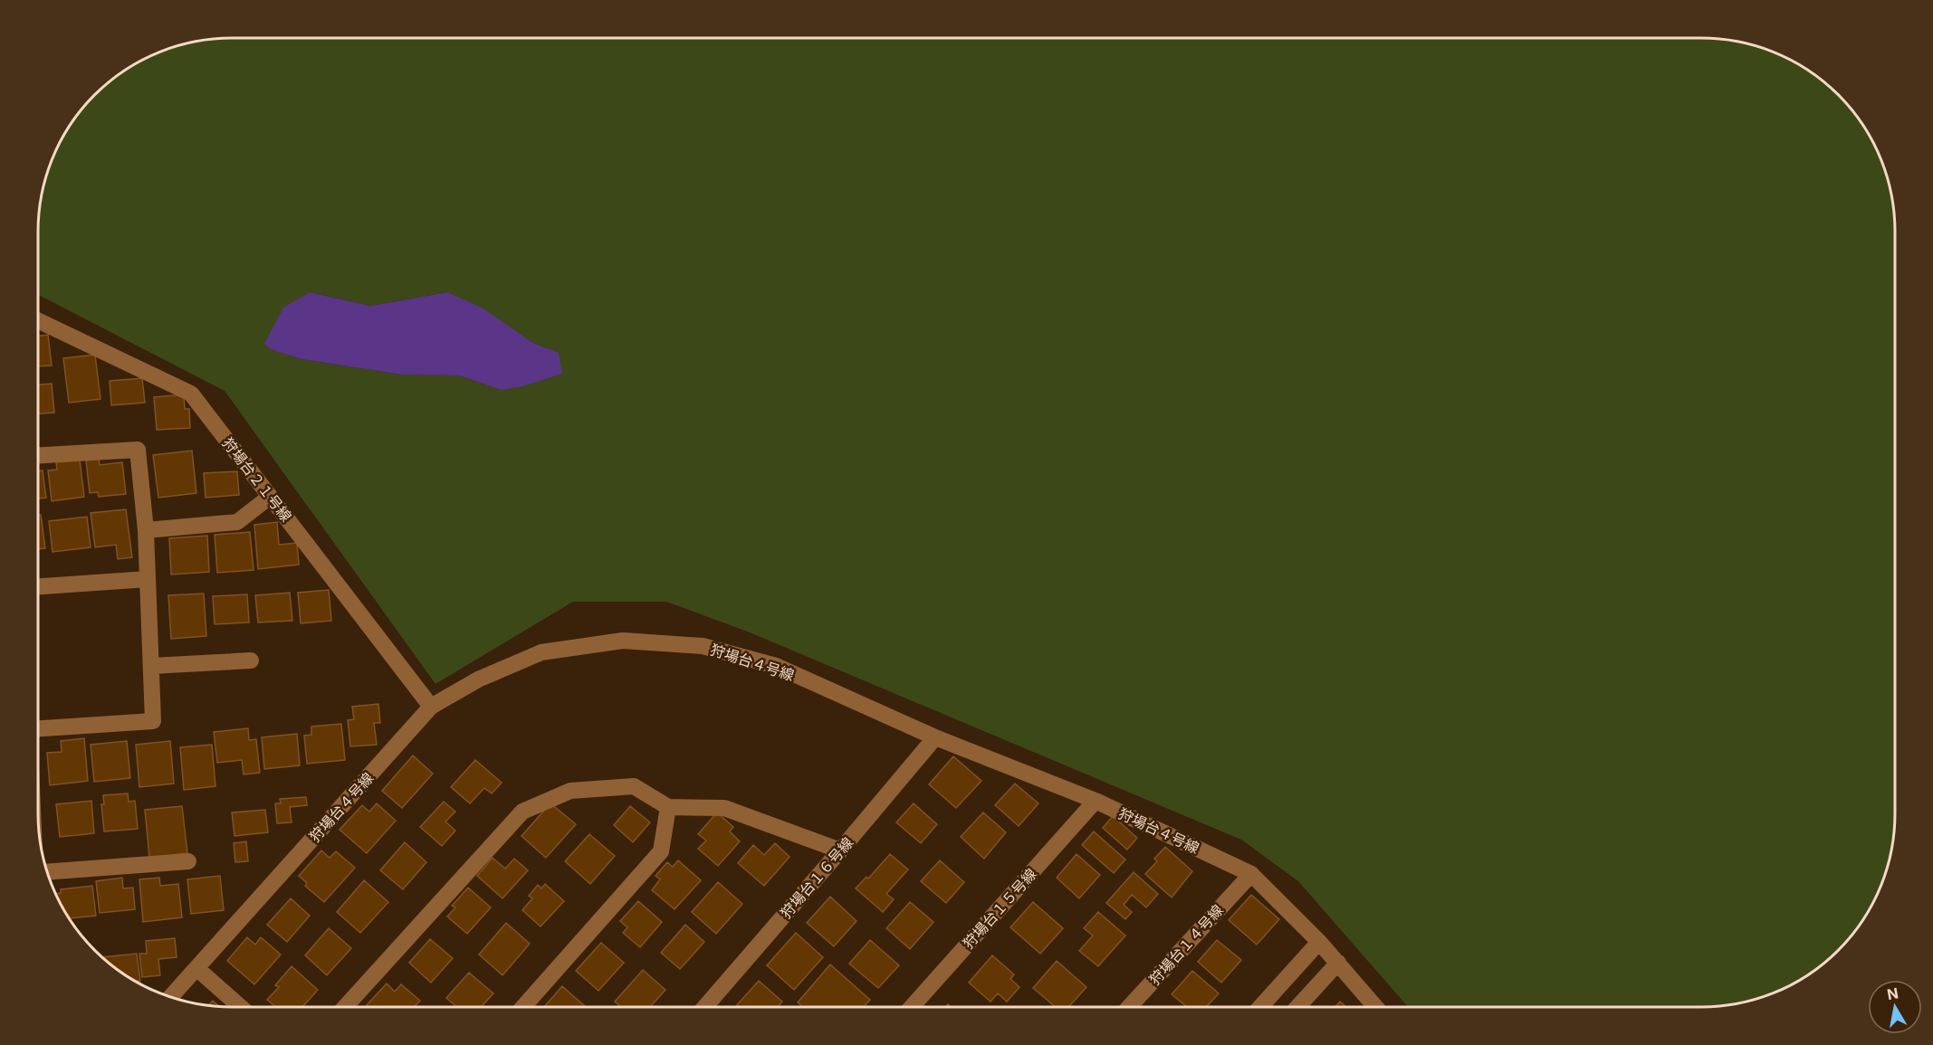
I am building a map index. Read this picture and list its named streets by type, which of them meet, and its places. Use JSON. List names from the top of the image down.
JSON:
{
  "streets": {
    "street": [
      "狩場台２１号線",
      "狩場台４号線",
      "狩場台１６号線",
      "狩場台１５号線",
      "狩場台１４号線"
    ]
  },
  "crossings": [
    ["狩場台２１号線", "狩場台４号線"],
    ["狩場台４号線", "狩場台１６号線"],
    ["狩場台４号線", "狩場台１５号線"],
    ["狩場台４号線", "狩場台１４号線"]
  ],
  "north": "top"
}
